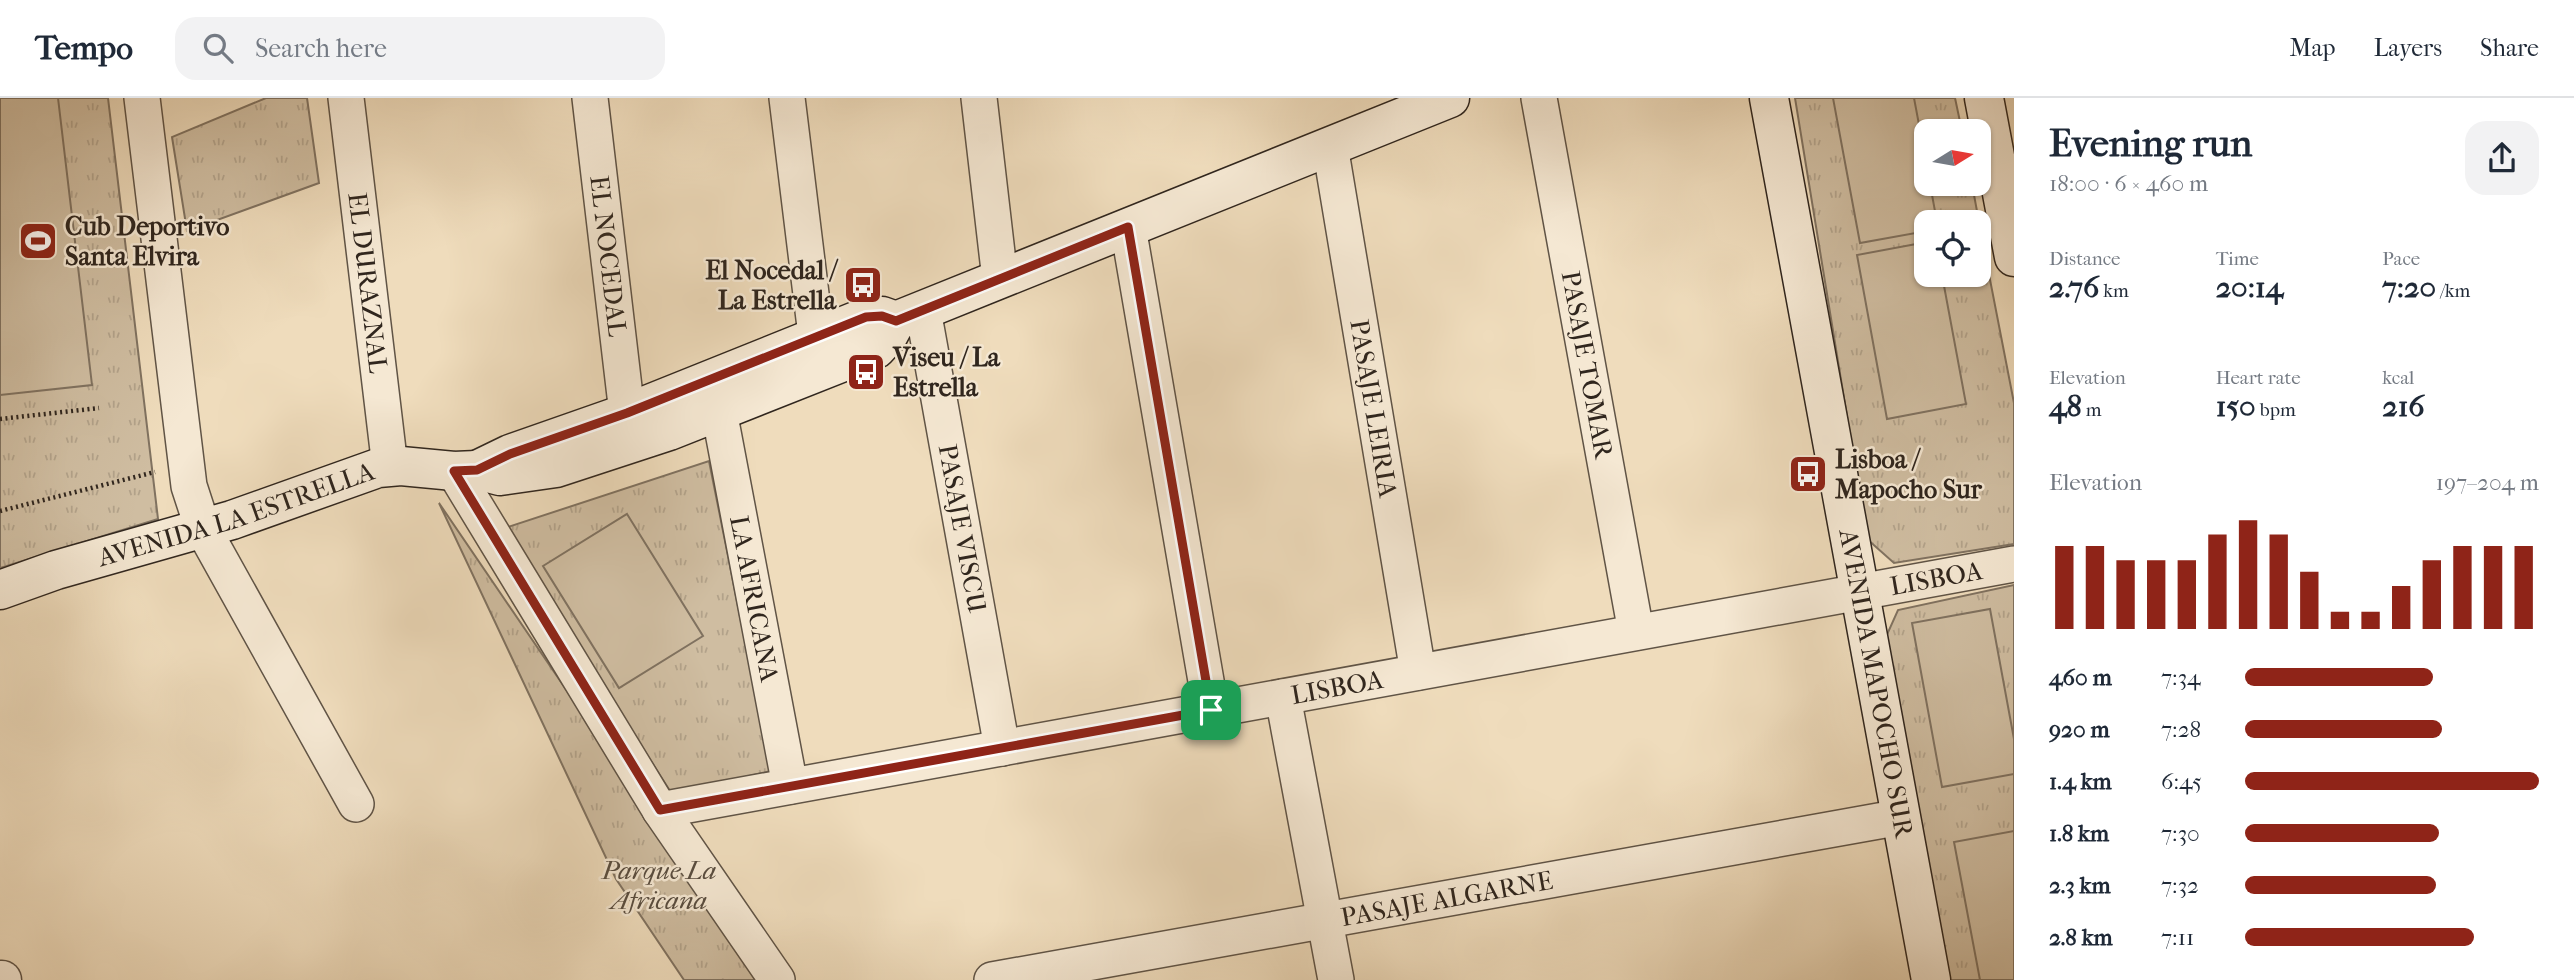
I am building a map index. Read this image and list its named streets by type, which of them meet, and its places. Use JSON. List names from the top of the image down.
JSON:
{
  "streets": {
    "main road": ["AVENIDA LA ESTRELLA", "AVENIDA MAPOCHO SUR"],
    "street": [
      "EL NOCEDAL",
      "EL DURAZNAL",
      "PASAJE TOMAR",
      "PASAJE LEIRIA",
      "PASAJE VISCU",
      "LISBOA",
      "LA AFRICANA",
      "PASAJE ALGARNE"
    ]
  },
  "crossings": [
    ["EL NOCEDAL", "AVENIDA LA ESTRELLA"],
    ["EL DURAZNAL", "AVENIDA LA ESTRELLA"],
    ["PASAJE TOMAR", "LISBOA"],
    ["PASAJE LEIRIA", "AVENIDA LA ESTRELLA"],
    ["PASAJE LEIRIA", "LISBOA"],
    ["AVENIDA LA ESTRELLA", "PASAJE VISCU"],
    ["AVENIDA LA ESTRELLA", "LA AFRICANA"],
    ["PASAJE VISCU", "LISBOA"],
    ["LISBOA", "LA AFRICANA"],
    ["LISBOA", "AVENIDA MAPOCHO SUR"],
    ["AVENIDA MAPOCHO SUR", "PASAJE ALGARNE"]
  ],
  "parks": ["Parque La Africana"],
  "places": {
    "sports": ["Cub Deportivo Santa Elvira"],
    "bus stop": ["El Nocedal / La Estrella", "Viseu / La Estrella", "Lisboa / Mapocho Sur"]
  },
  "north": "right",
  "page": {
    "header": "Tempo",
    "search": "Search here",
    "nav": ["Map", "Layers", "Share"],
    "heading": ["Evening run", "18:00 · 6 × 460 m"],
    "stats": [
      ["Distance", "2.76 km"],
      ["Time", "20:14"],
      ["Pace", "7:20 /km"],
      ["Elevation", "48 m"],
      ["Heart rate", "150 bpm"],
      ["kcal", "216"]
    ],
    "chart": ["Elevation", "197–204 m"],
    "list": [
      {
        "name": "460 m",
        "note": "7:34"
      },
      {
        "name": "920 m",
        "note": "7:28"
      },
      {
        "name": "1.4 km",
        "note": "6:45"
      },
      {
        "name": "1.8 km",
        "note": "7:30"
      },
      {
        "name": "2.3 km",
        "note": "7:32"
      },
      {
        "name": "2.8 km",
        "note": "7:11"
      }
    ]
  }
}
